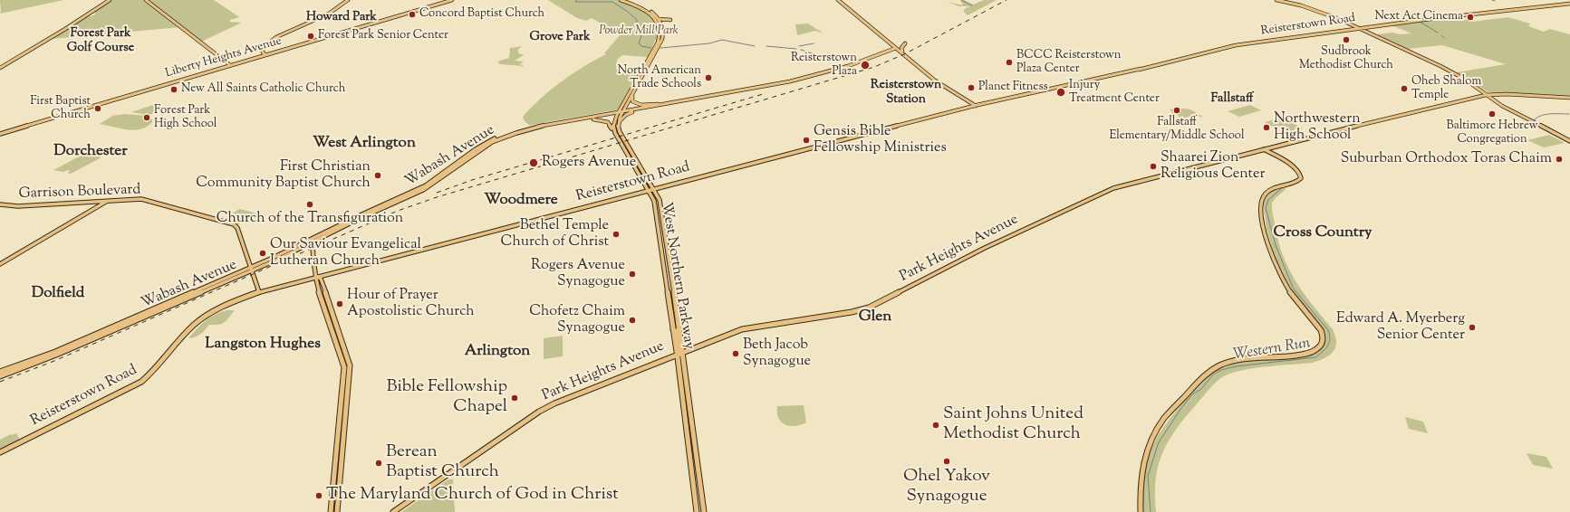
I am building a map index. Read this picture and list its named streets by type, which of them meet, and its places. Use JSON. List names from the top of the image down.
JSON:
{
  "streets": {
    "main road": [
      "Reisterstown Road",
      "Liberty Heights Avenue",
      "Wabash Avenue",
      "Garrison Boulevard",
      "Park Heights Avenue",
      "West Northern Parkway"
    ]
  },
  "crossings": [
    ["Reisterstown Road", "West Northern Parkway"],
    ["Wabash Avenue", "Garrison Boulevard"],
    ["Park Heights Avenue", "West Northern Parkway"]
  ],
  "districts": [
    "Howard Park",
    "Forest Park Golf Course",
    "Grove Park",
    "Reisterstown Station",
    "Fallstaff",
    "West Arlington",
    "Dorchester",
    "Woodmere",
    "Cross Country",
    "Dolfield",
    "Glen",
    "Langston Hughes",
    "Arlington"
  ],
  "water": ["Western Run"],
  "parks": ["Powder Mill Park"],
  "places": [
    "Concord Baptist Church",
    "Next Act Cinema",
    "Forest Park Senior Center",
    "Sudbrook Methodist Church",
    "BCCC Reisterstown Plaza Center",
    "Reisterstown Plaza",
    "North American Trade Schools",
    "Planet Fitness",
    "Oheb Shalom Temple",
    "New All Saints Catholic Church",
    "Injury Treatment Center",
    "First Baptist Church",
    "Fallstaff Elementary/Middle School",
    "Baltimore Hebrew Congregation",
    "Forest Park High School",
    "Northwestern High School",
    "Gensis Bible Fellowship Ministries",
    "Suburban Orthodox Toras Chaim",
    "Rogers Avenue",
    "Shaarei Zion Religious Center",
    "First Christian Community Baptist Church",
    "Church of the Transfiguration",
    "Bethel Temple Church of Christ",
    "Our Saviour Evangelical Lutheran Church",
    "Rogers Avenue Synagogue",
    "Hour of Prayer Apostolistic Church",
    "Chofetz Chaim Synagogue",
    "Edward A. Myerberg Senior Center",
    "Beth Jacob Synagogue",
    "Bible Fellowship Chapel",
    "Saint Johns United Methodist Church",
    "Ohel Yakov Synagogue",
    "Berean Baptist Church",
    "The Maryland Church of God in Christ"
  ]
}
